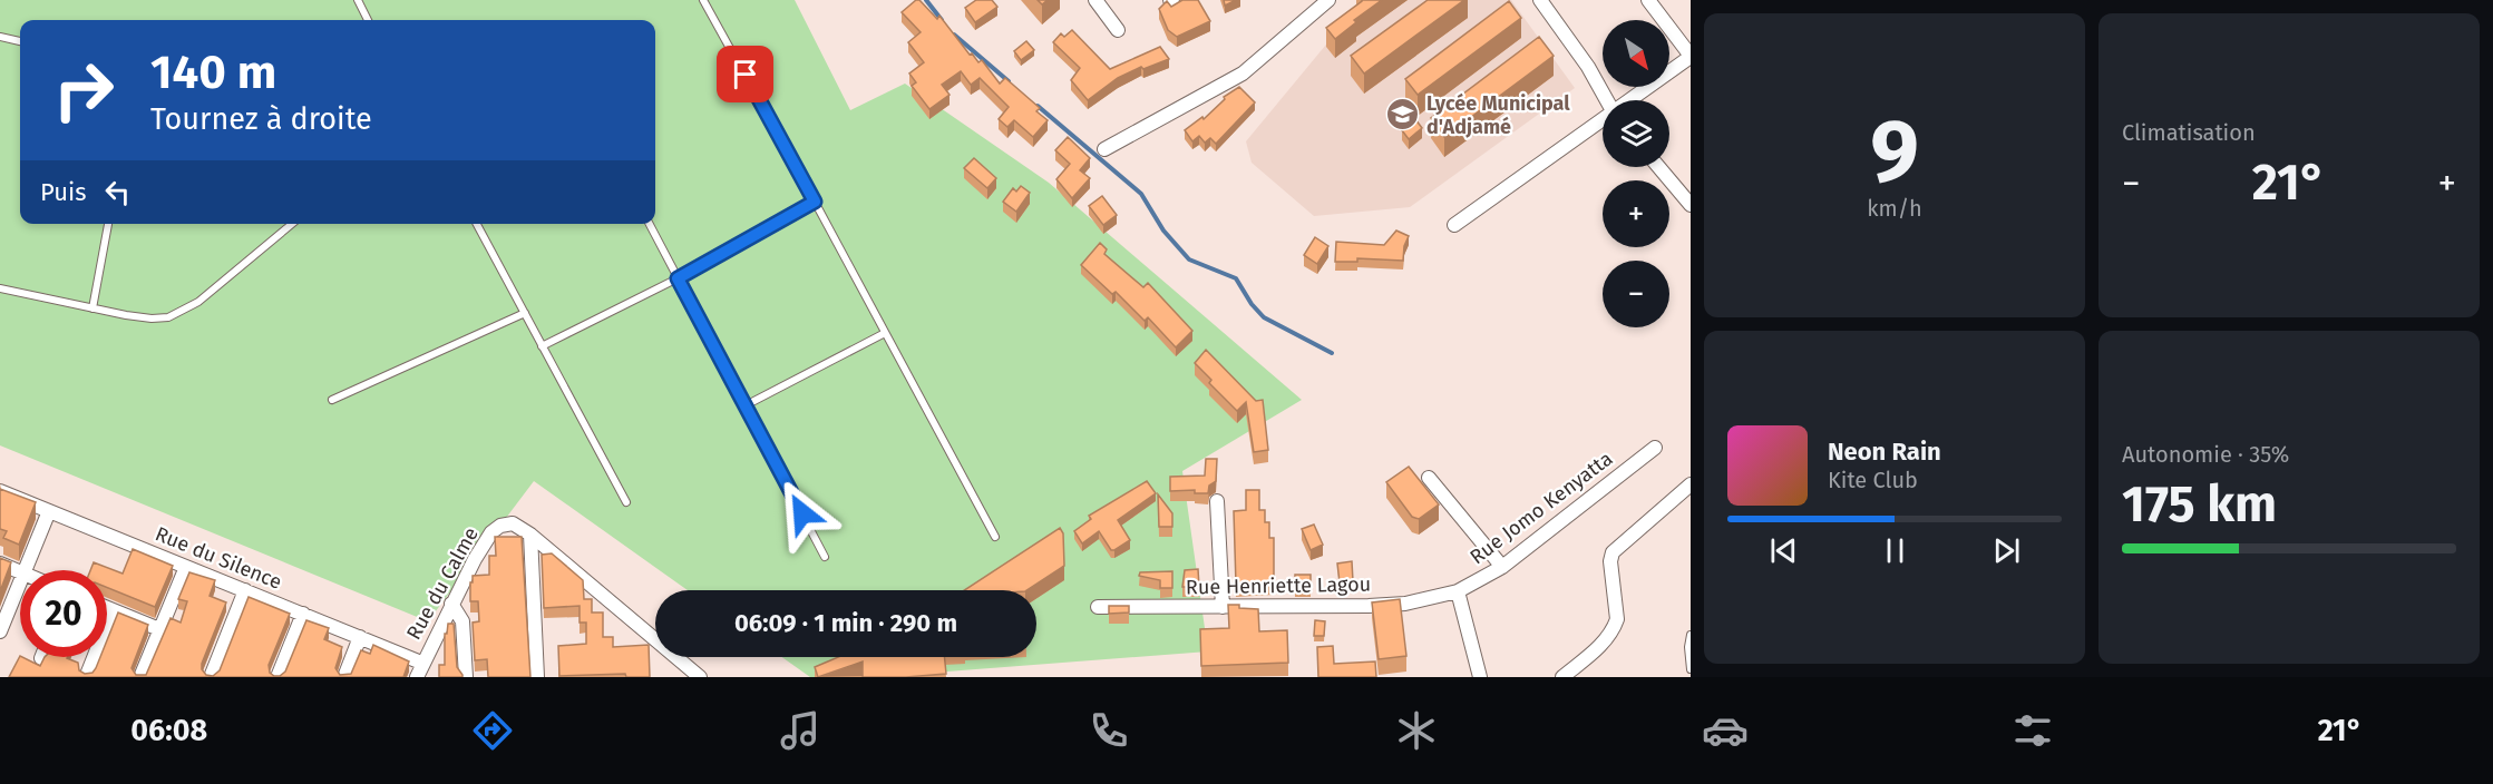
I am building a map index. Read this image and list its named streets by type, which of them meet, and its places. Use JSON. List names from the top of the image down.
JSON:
{
  "streets": {
    "street": [
      "Rue Jomo Kenyatta",
      "Rue du Silence",
      "Rue du Calme",
      "Rue Henriette Lagou"
    ]
  },
  "crossings": [
    ["Rue Jomo Kenyatta", "Rue Henriette Lagou"],
    ["Rue du Silence", "Rue du Calme"]
  ],
  "places": {
    "school or university": ["Lycée Municipal d'Adjamé"]
  },
  "north": "bottom right",
  "page": {
    "tile": [
      ["9", "km/h"],
      "Climatisation",
      ["Autonomie · 35%", "175 km"]
    ],
    "map_buttons": ["+", "−"],
    "turn": ["140 m", "Tournez à droite"],
    "heat": ["−", "21°", "+"],
    "then": "Puis",
    "song": ["Neon Rain", "Kite Club"],
    "limit": "20",
    "trip": "06:09 · 1 min · 290 m",
    "tabs": ["06:08", "21°"]
  }
}
